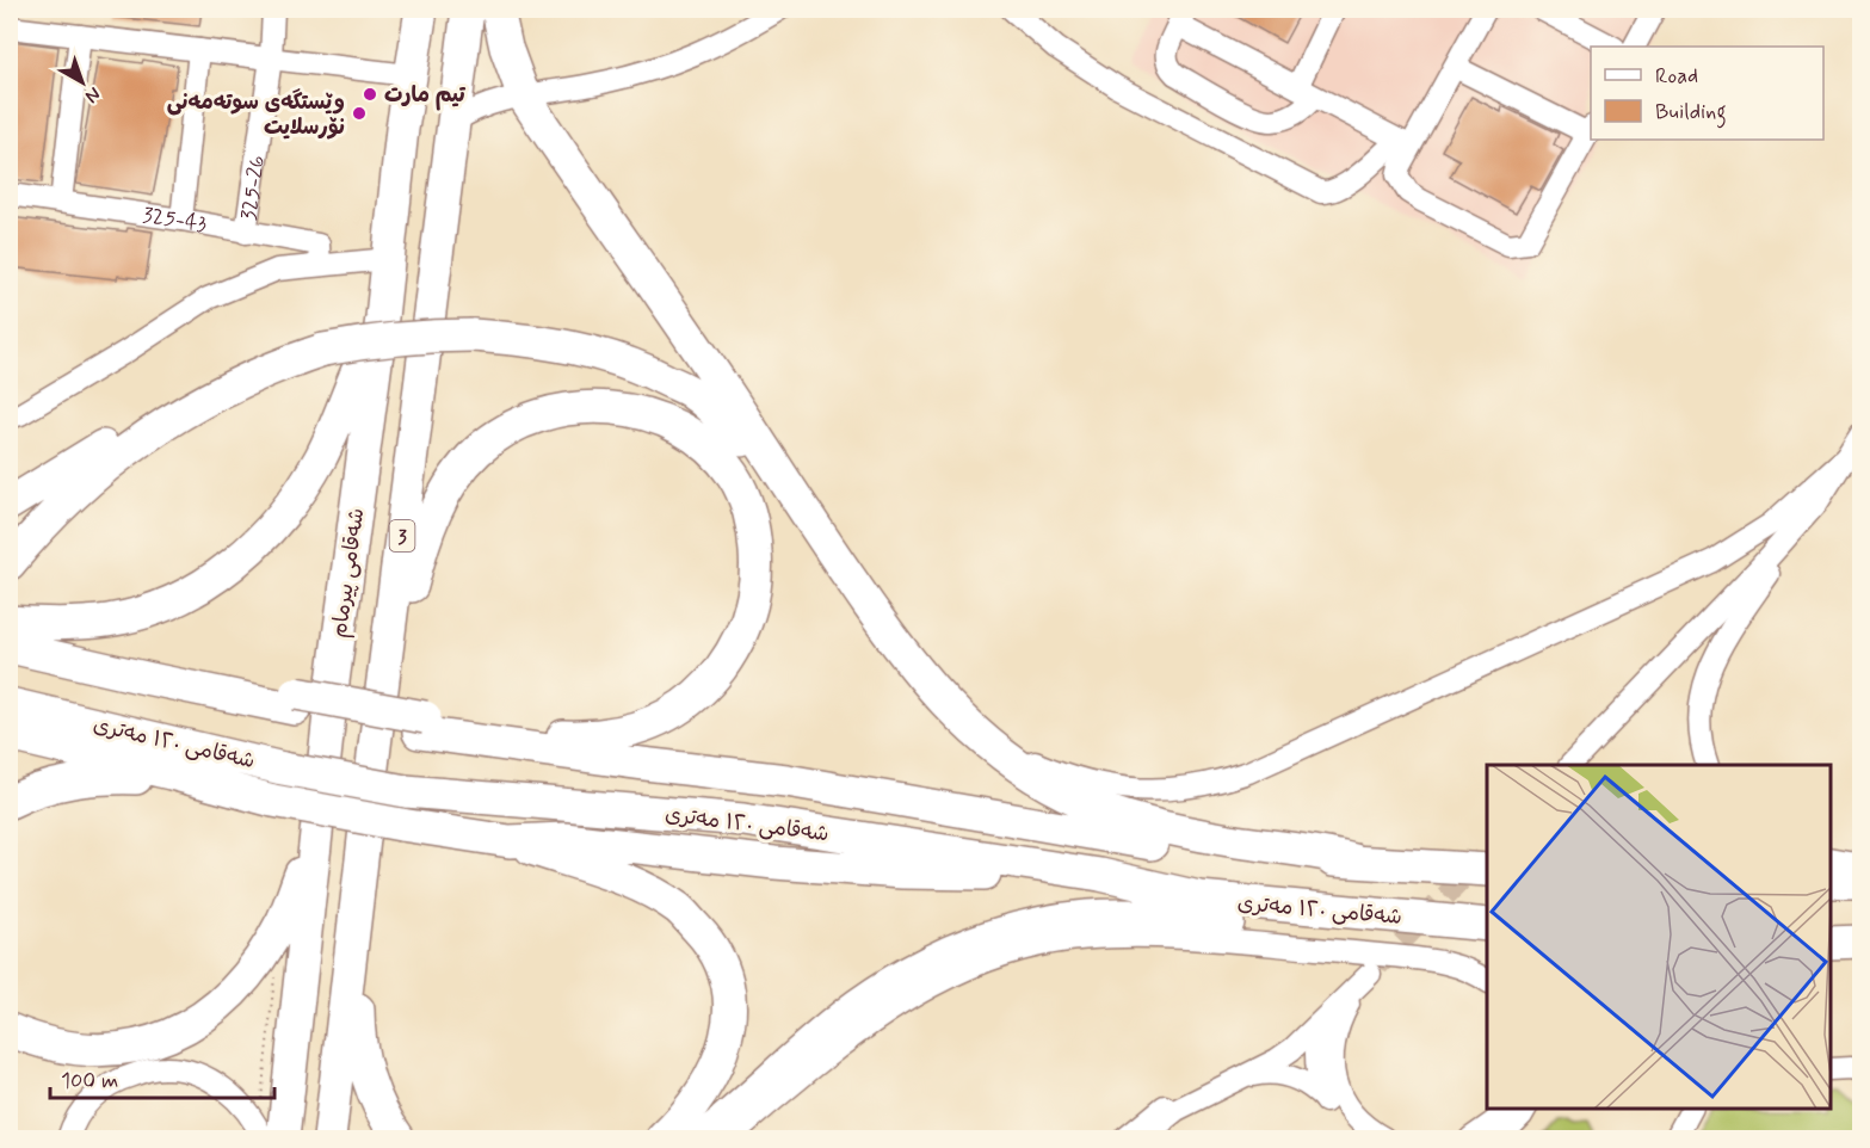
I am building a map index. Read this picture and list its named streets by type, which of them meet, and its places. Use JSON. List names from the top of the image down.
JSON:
{
  "streets": {
    "highway": ["3", "شەقامی پیرمام", "شەقامی ١٢٠ مەتری"],
    "street": ["325-26", "325-43"]
  },
  "crossings": [
    ["325-26", "325-43"]
  ],
  "places": ["تيم مارت", "وێستگەی سوتەمەنی نۆرسلایت"],
  "legend": ["Road", "Building"],
  "scale_bar": "100 m",
  "north": "bottom right"
}
